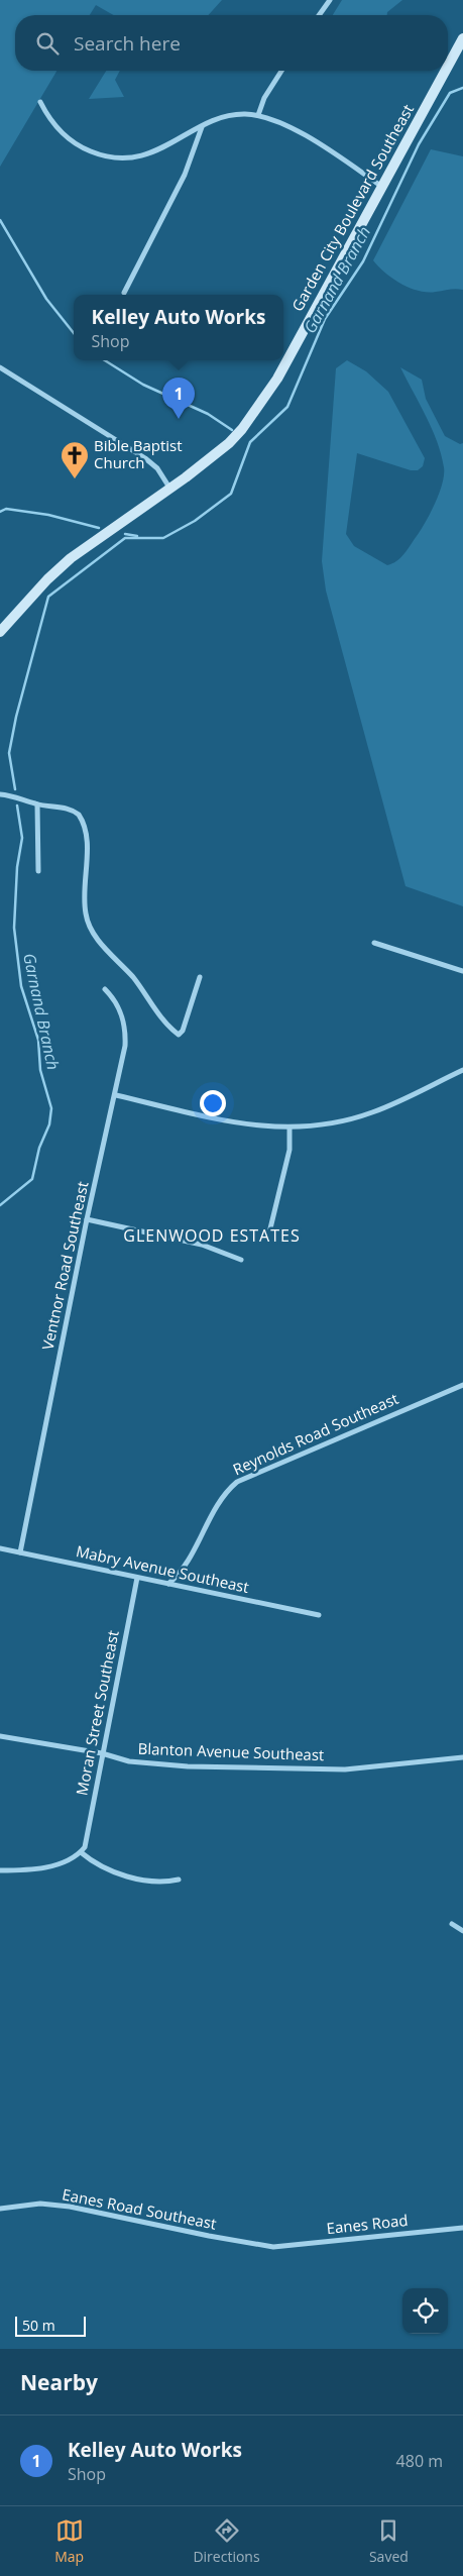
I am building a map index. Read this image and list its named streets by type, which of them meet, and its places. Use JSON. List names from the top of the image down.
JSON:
{
  "streets": {
    "street": [
      "Garden City Boulevard Southeast",
      "Ventnor Road Southeast",
      "Reynolds Road Southeast",
      "Mabry Avenue Southeast",
      "Moran Street Southeast",
      "Blanton Avenue Southeast",
      "Eanes Road Southeast",
      "Eanes Road"
    ]
  },
  "crossings": [
    ["Ventnor Road Southeast", "Mabry Avenue Southeast"],
    ["Reynolds Road Southeast", "Mabry Avenue Southeast"],
    ["Mabry Avenue Southeast", "Moran Street Southeast"],
    ["Moran Street Southeast", "Blanton Avenue Southeast"],
    ["Eanes Road Southeast", "Eanes Road"]
  ],
  "districts": ["GLENWOOD ESTATES"],
  "water": ["Garnand Branch"],
  "places": {
    "church": ["Bible Baptist Church"]
  },
  "scale_bar": "50 m",
  "page": {
    "search": "Search here",
    "popup": ["Kelley Auto Works", "Shop"],
    "pins": "1",
    "scale": "50 m",
    "heading": "Nearby",
    "list": [
      {
        "mark": "1",
        "name": "Kelley Auto Works",
        "note": "Shop",
        "value": "480 m"
      }
    ],
    "nav": ["Map", "Directions", "Saved"]
  }
}
